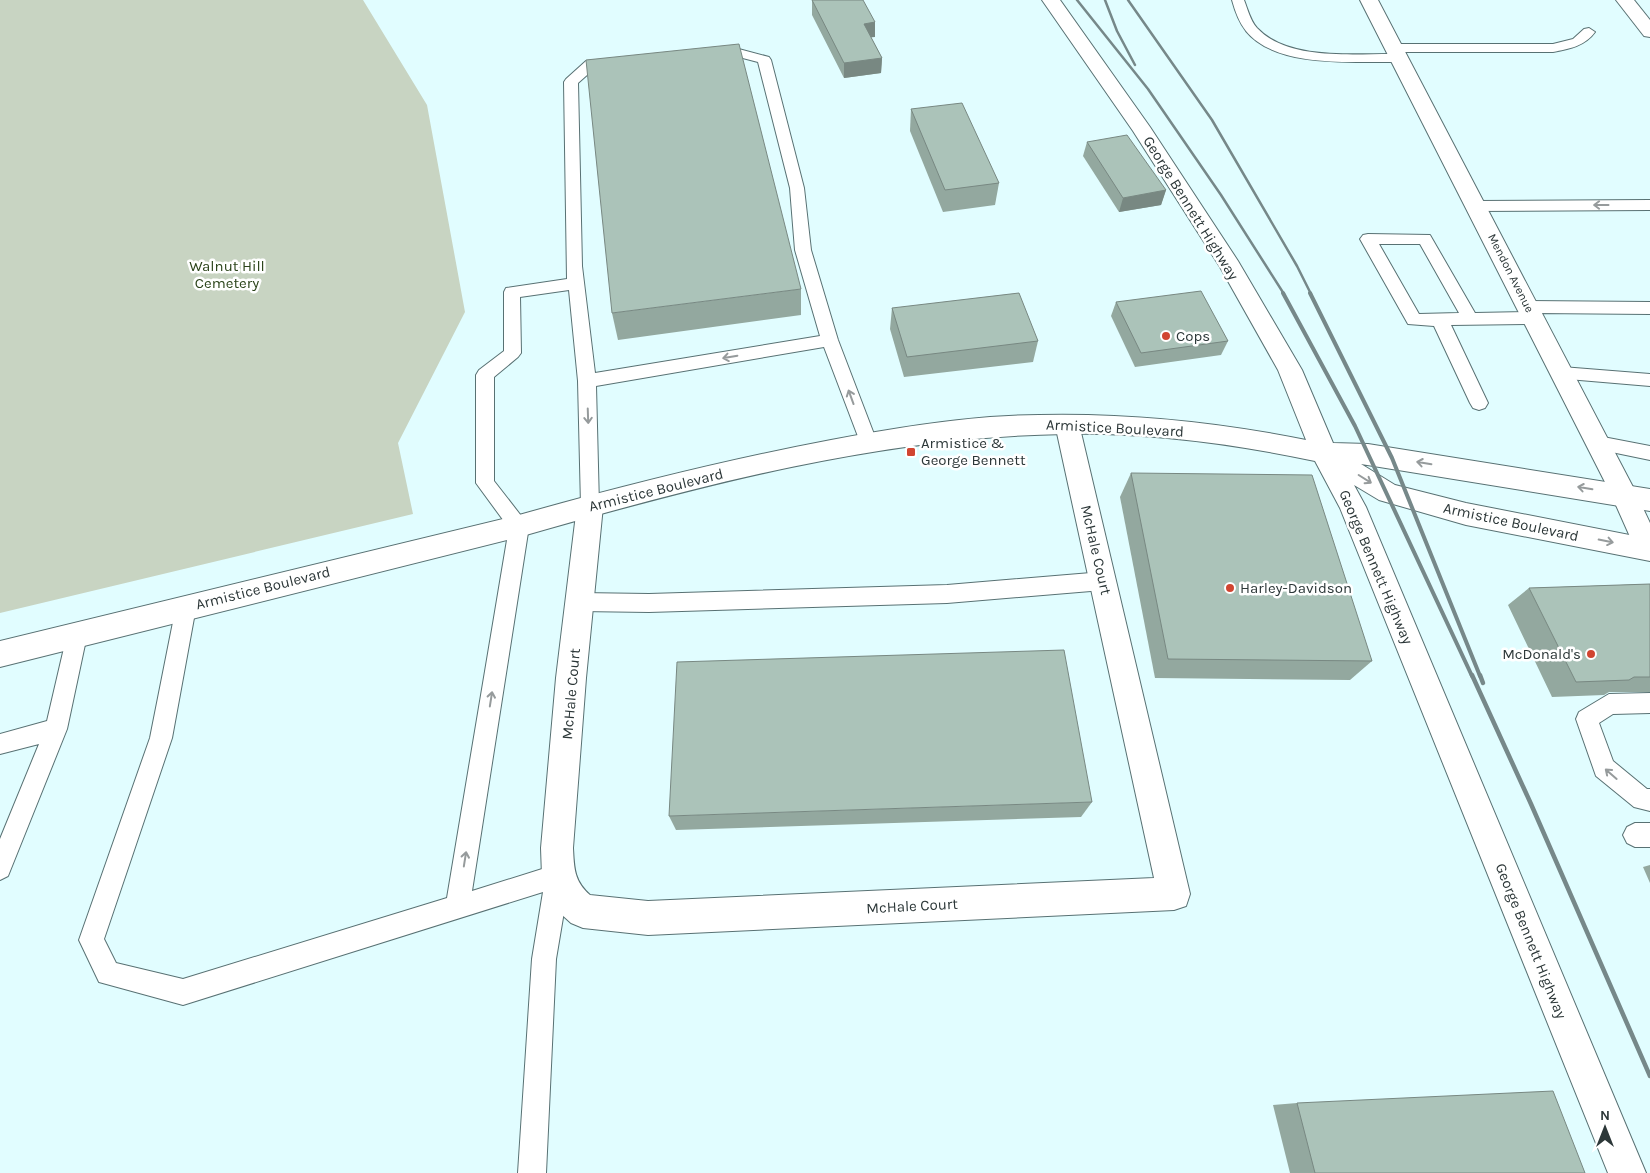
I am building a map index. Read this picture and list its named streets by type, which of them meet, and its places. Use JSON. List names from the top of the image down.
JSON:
{
  "streets": {
    "main road": [
      "George Bennett Highway",
      "Mendon Avenue",
      "Armistice Boulevard",
      "McHale Court"
    ]
  },
  "crossings": [
    ["George Bennett Highway", "Armistice Boulevard"],
    ["Mendon Avenue", "Armistice Boulevard"],
    ["Armistice Boulevard", "McHale Court"]
  ],
  "parks": ["Walnut Hill Cemetery"],
  "places": {
    "other": ["Cops", "Harley-Davidson", "McDonald's"],
    "transit": ["Armistice & George Bennett"]
  },
  "north": "top"
}
